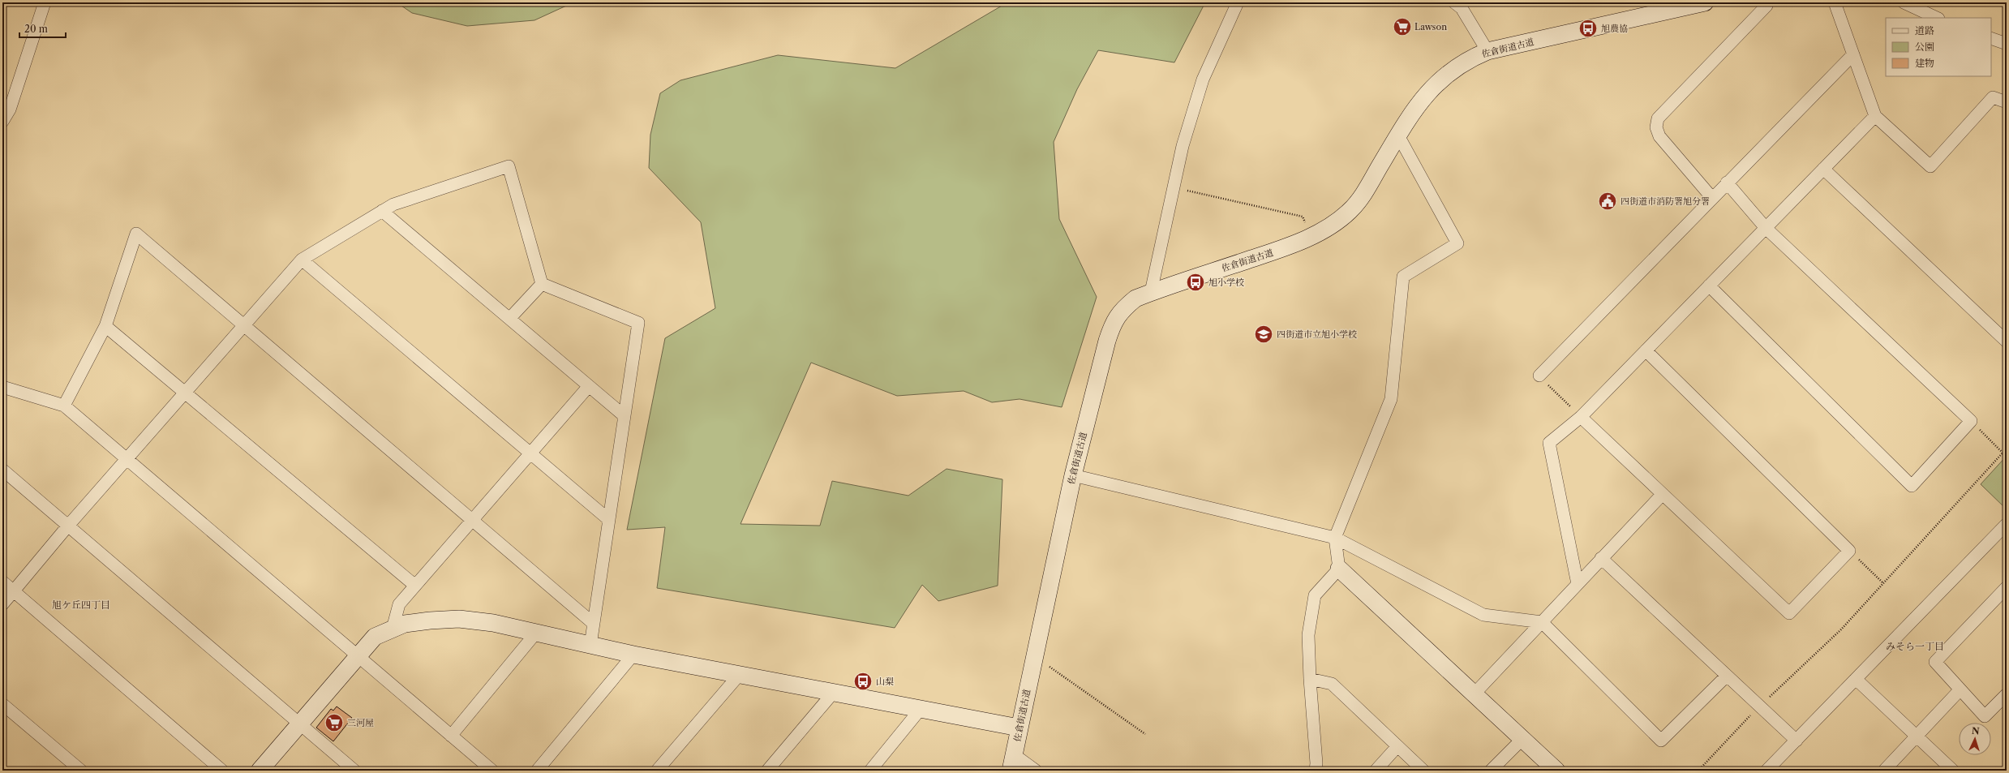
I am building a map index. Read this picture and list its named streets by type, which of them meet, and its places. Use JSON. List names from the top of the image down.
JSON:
{
  "streets": {
    "street": ["佐倉街道古道"]
  },
  "districts": ["旭ケ丘四丁目", "みそら一丁目"],
  "places": {
    "supermarket": ["Lawson", "三河屋"],
    "bus stop": ["旭農協", "旭小学校", "山梨"],
    "public building": ["四街道市消防署旭分署"],
    "school or university": ["四街道市立旭小学校"]
  },
  "legend": ["道路", "公園", "建物"],
  "scale_bar": "20 m",
  "north": "top"
}
